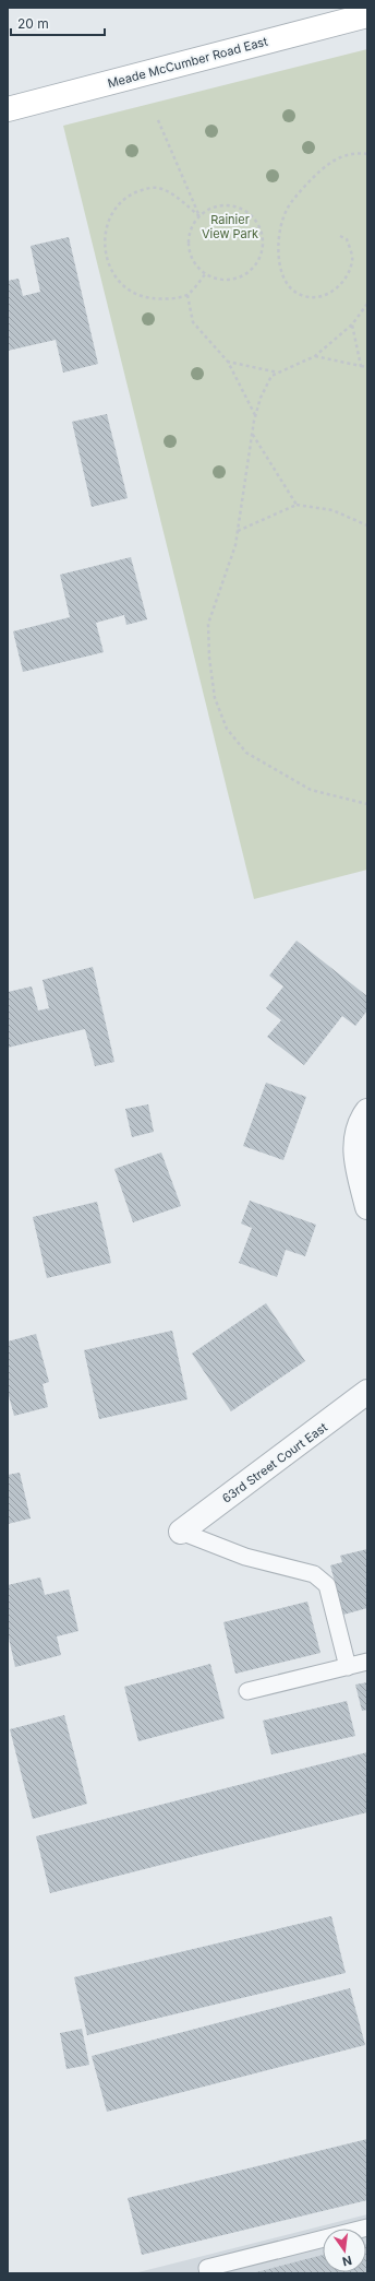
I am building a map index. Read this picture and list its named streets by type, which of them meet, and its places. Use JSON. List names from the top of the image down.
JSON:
{
  "streets": {
    "street": ["Meade McCumber Road East", "63rd Street Court East"]
  },
  "parks": ["Rainier View Park"],
  "scale_bar": "20 m",
  "north": "bottom"
}
